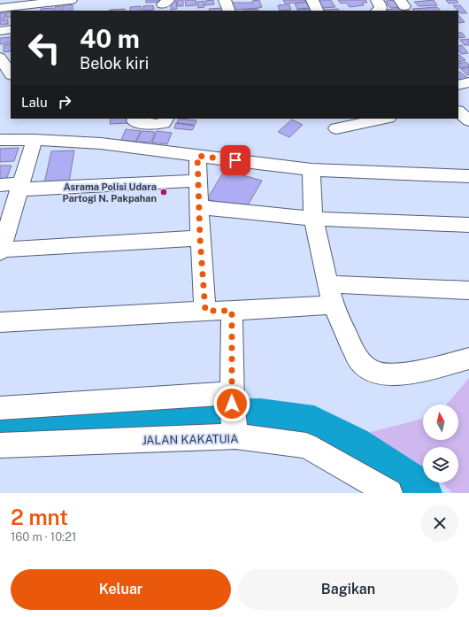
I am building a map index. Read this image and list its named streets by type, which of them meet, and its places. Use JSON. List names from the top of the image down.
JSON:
{
  "streets": {
    "street": ["JALAN KAKATUIA"]
  },
  "places": ["Asrama Polisi Udara Partogi N. Pakpahan"],
  "north": "top",
  "page": {
    "turn": ["40 m", "Belok kiri"],
    "then": "Lalu",
    "heading": ["2 mnt", "160 m · 10:21"],
    "buttons": ["Keluar", "Bagikan"]
  }
}
